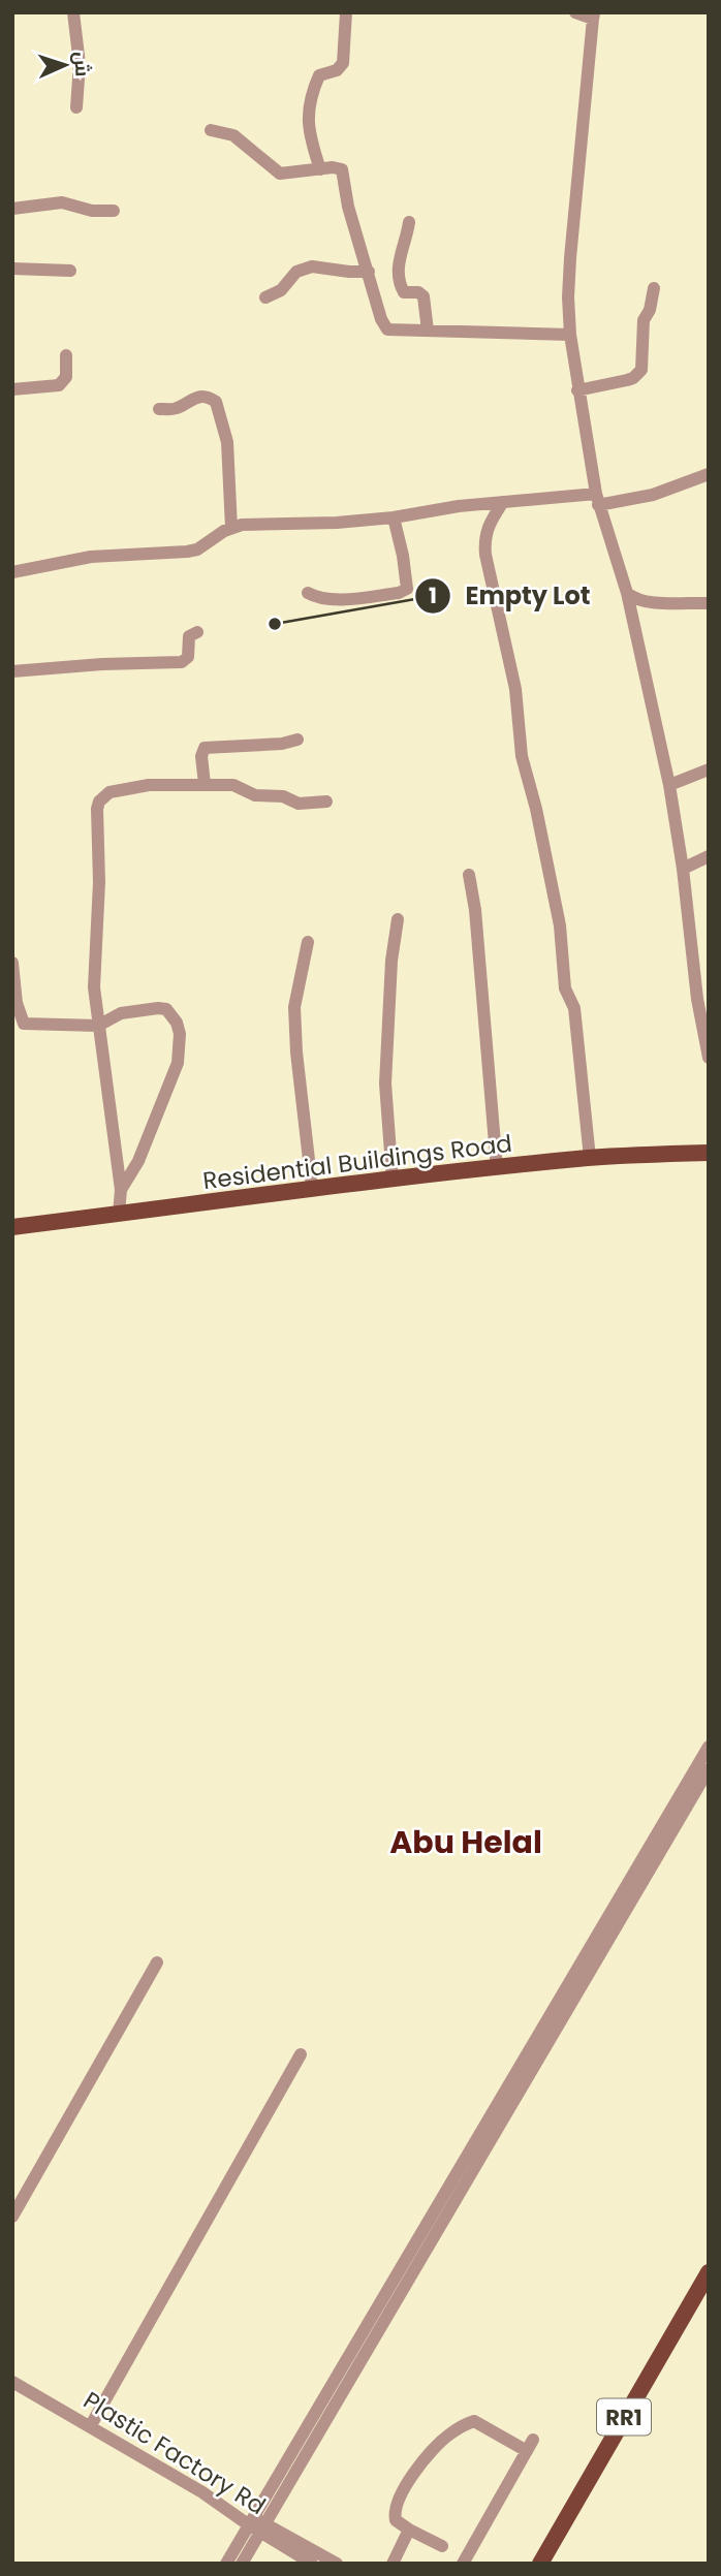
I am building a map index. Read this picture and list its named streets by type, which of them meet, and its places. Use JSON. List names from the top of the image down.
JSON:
{
  "streets": {
    "main road": ["Residential Buildings Road", "RR1"],
    "street": ["Plastic Factory Rd"]
  },
  "districts": ["Abu Helal"],
  "places": ["Empty Lot"],
  "north": "right"
}
